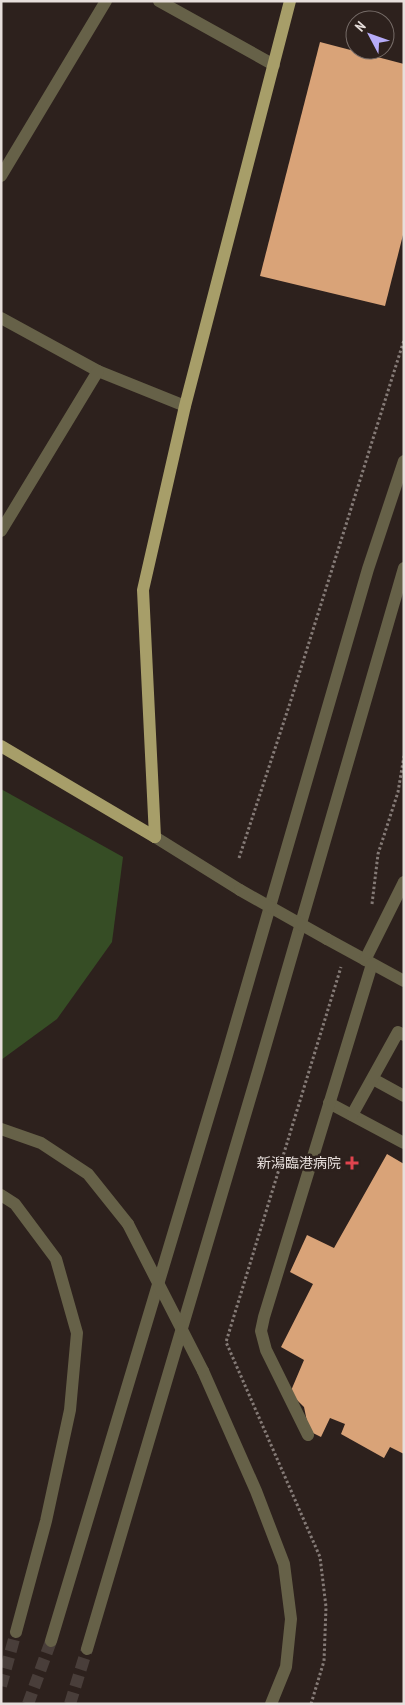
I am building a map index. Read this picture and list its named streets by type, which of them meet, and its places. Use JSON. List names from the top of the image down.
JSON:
{
  "places": {
    "health": ["新潟臨港病院"]
  },
  "north": "top left"
}
